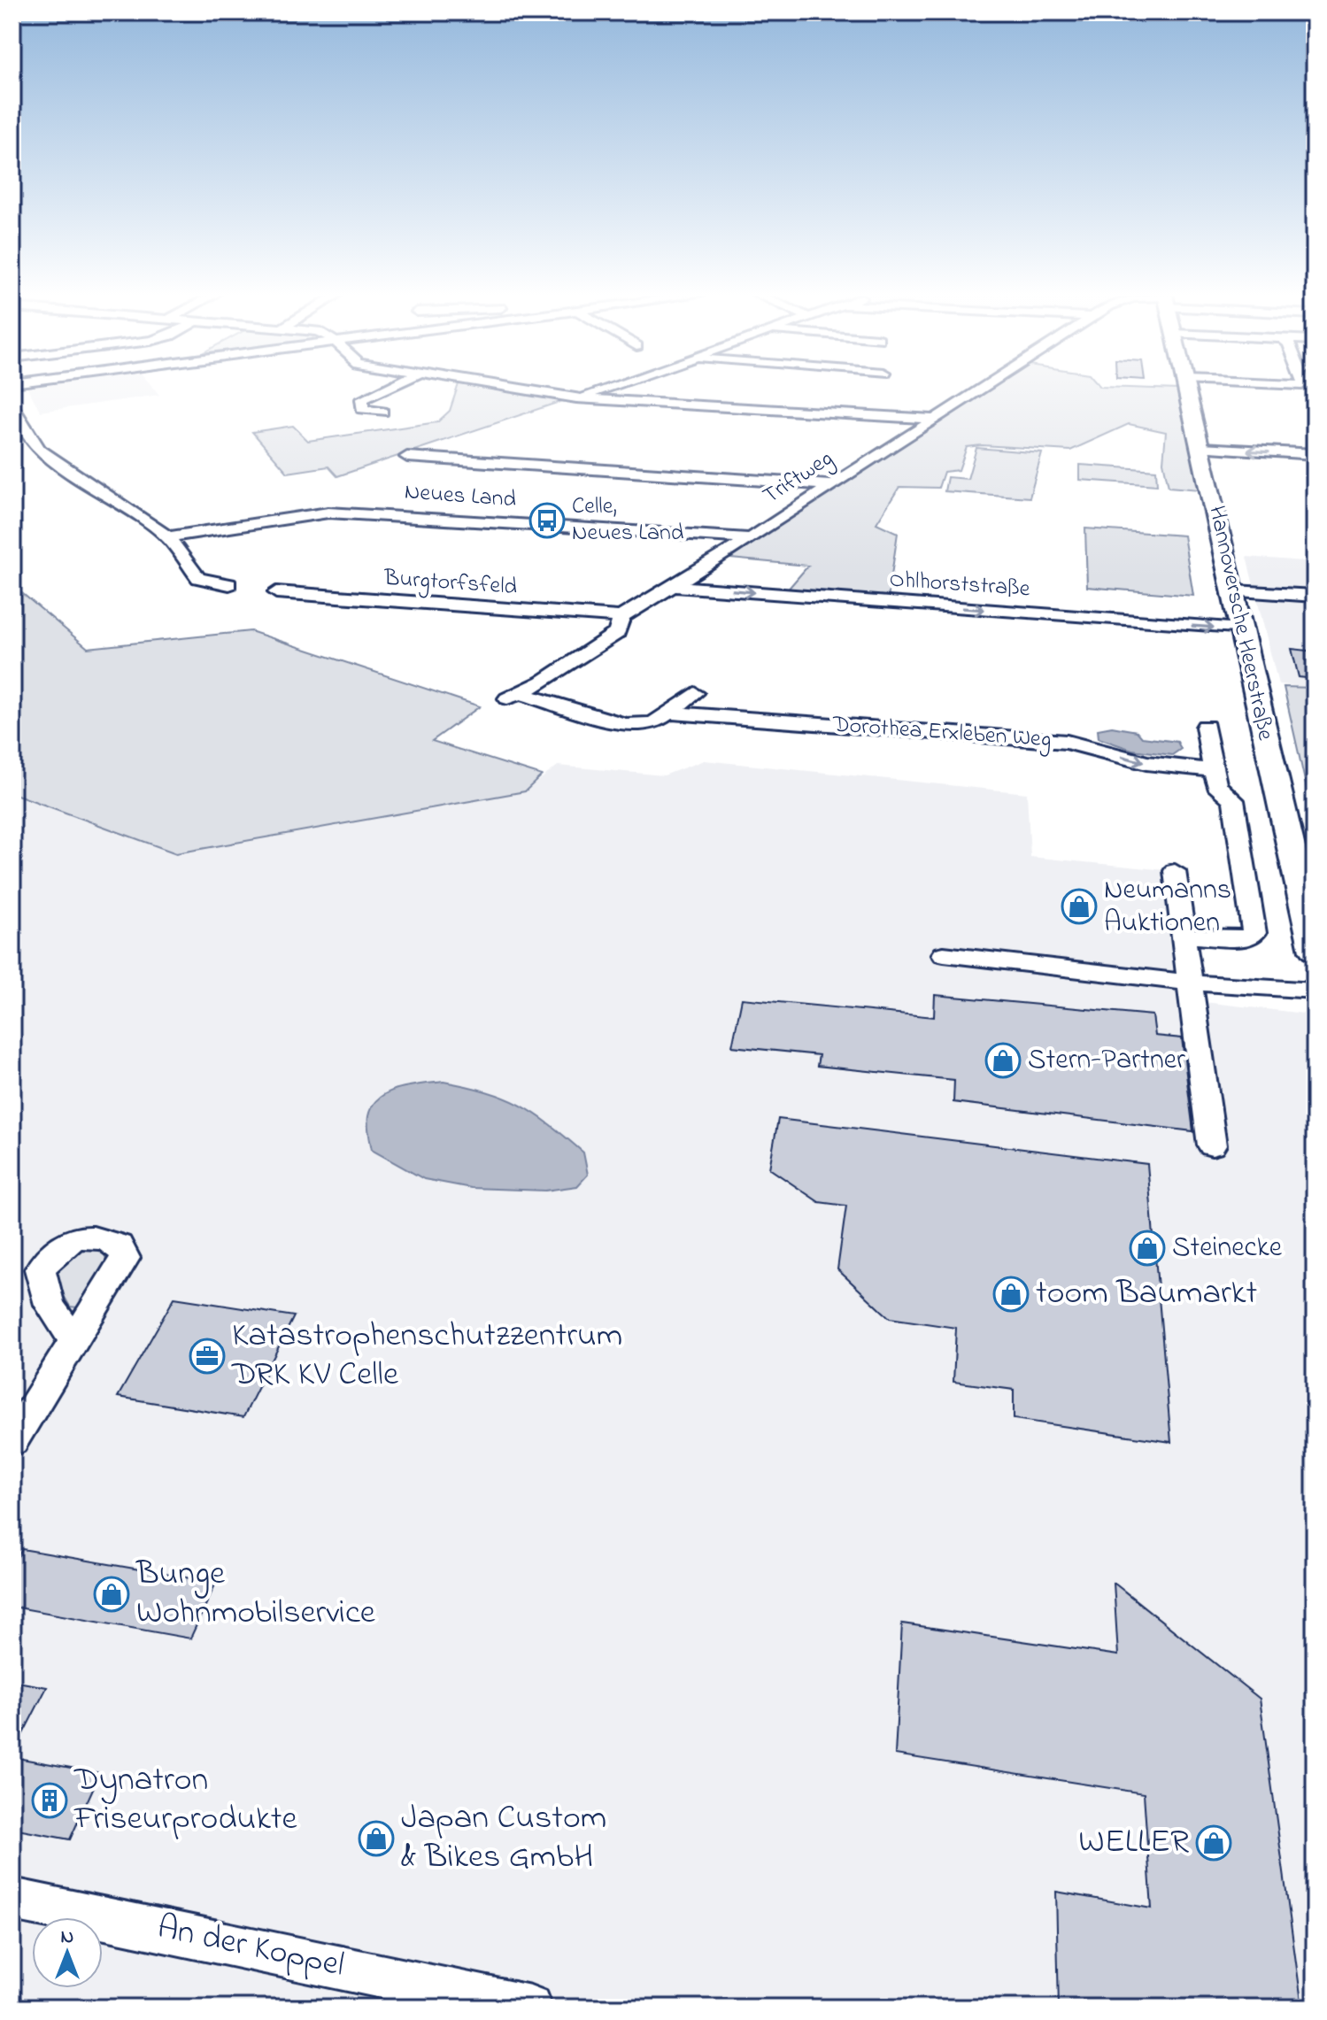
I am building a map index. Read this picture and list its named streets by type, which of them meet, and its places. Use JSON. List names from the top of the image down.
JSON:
{
  "streets": {
    "main road": ["Hannoversche Heerstraße"],
    "street": [
      "Triftweg",
      "Neues Land",
      "Burgtorfsfeld",
      "Ohlhorststraße",
      "Dorothea Erxleben Weg",
      "An der Koppel"
    ]
  },
  "crossings": [
    ["Triftweg", "Neues Land"],
    ["Triftweg", "Burgtorfsfeld"],
    ["Triftweg", "Ohlhorststraße"],
    ["Triftweg", "Dorothea Erxleben Weg"],
    ["Ohlhorststraße", "Hannoversche Heerstraße"]
  ],
  "places": {
    "bus stop": ["Celle, Neues Land"],
    "shop": [
      "Neumanns Auktionen",
      "Stern-Partner",
      "Steinecke",
      "toom Baumarkt",
      "Bunge Wohnmobilservice",
      "Japan Custom & Bikes GmbH",
      "WELLER"
    ],
    "office": ["Katastrophenschutzzentrum DRK KV Celle"],
    "building": ["Dynatron Friseurprodukte"]
  },
  "north": "top"
}
